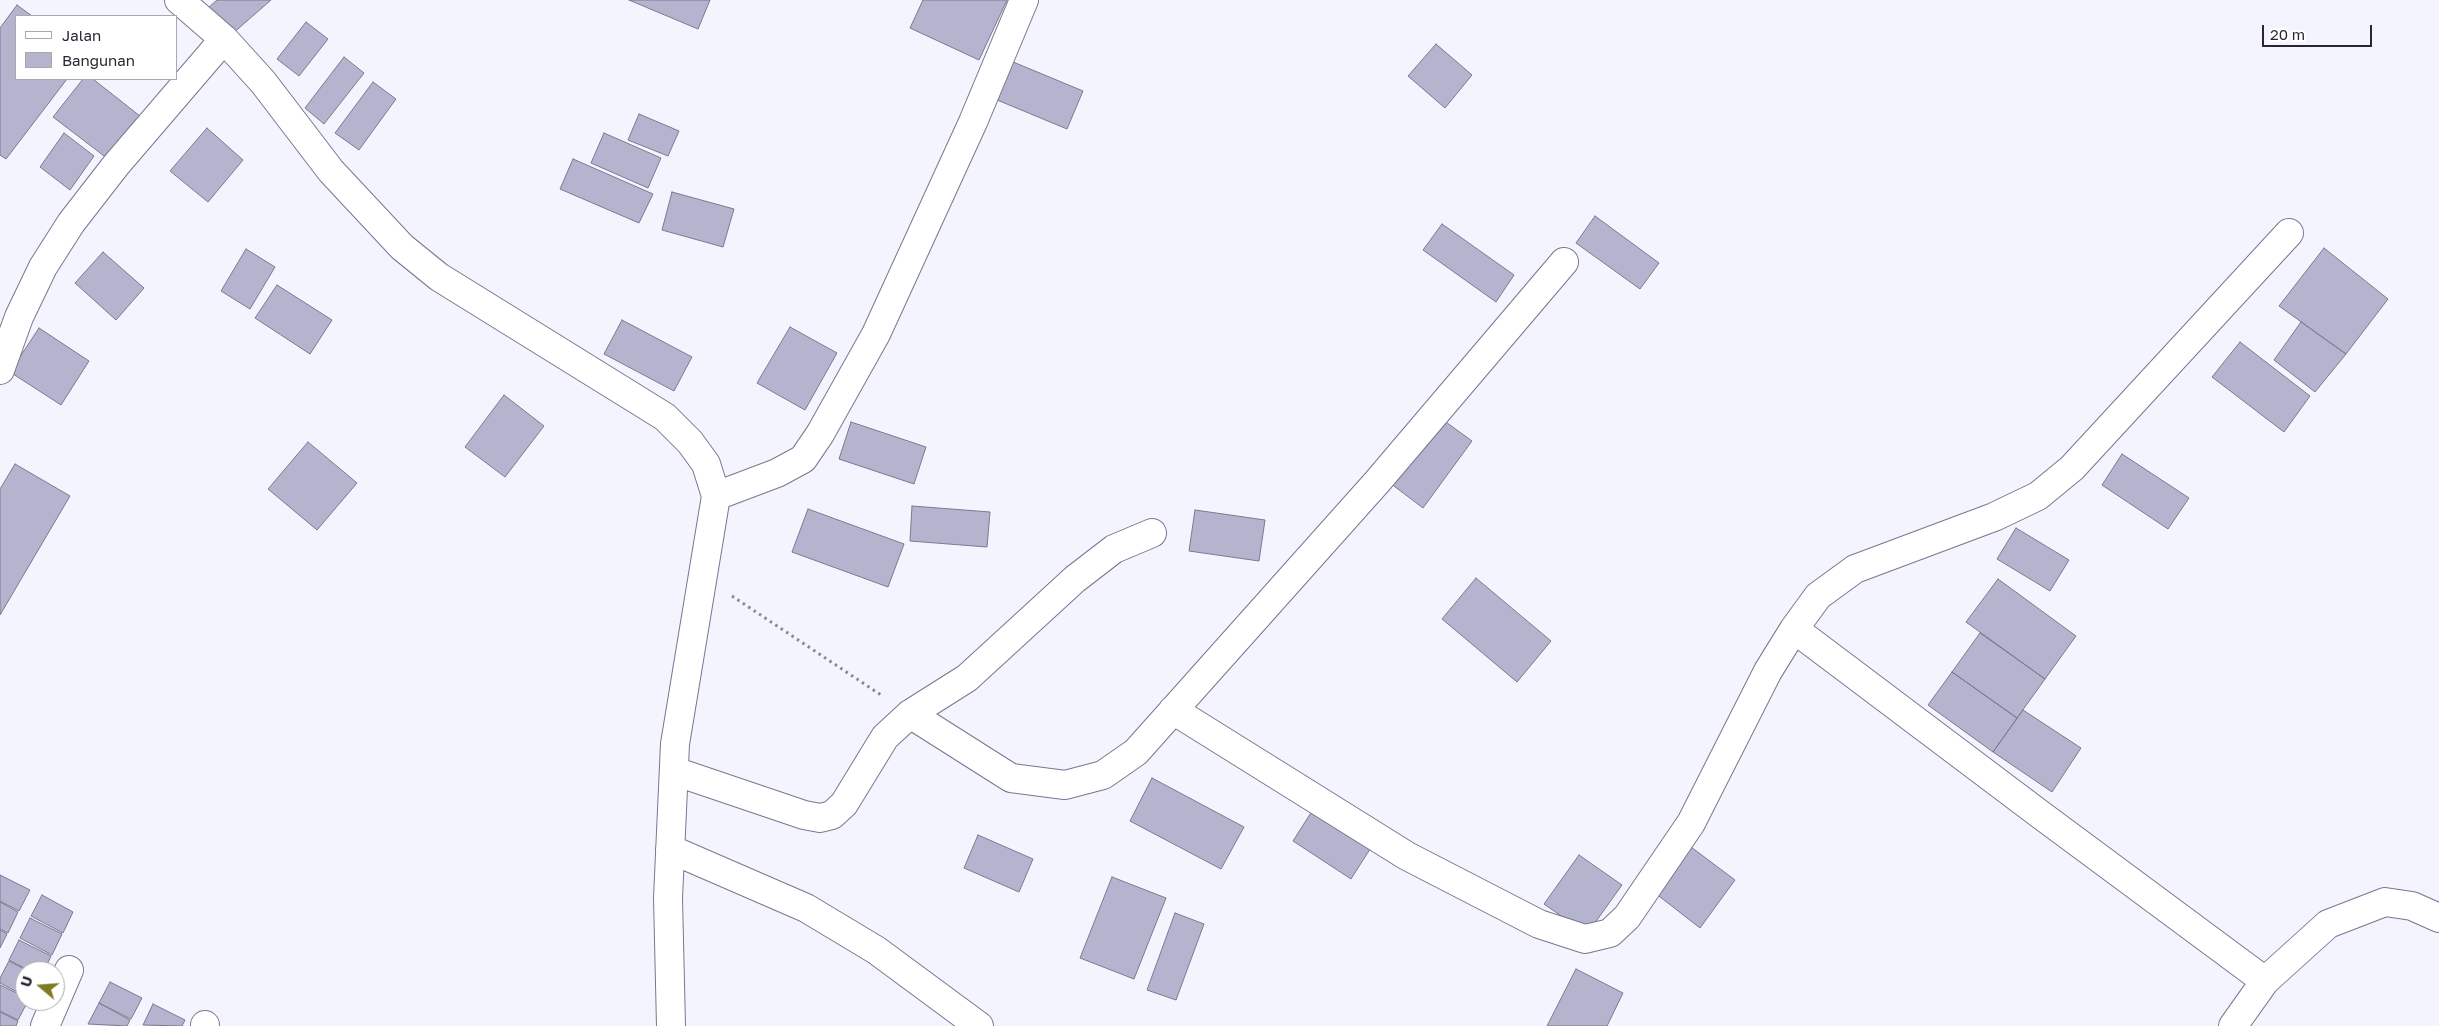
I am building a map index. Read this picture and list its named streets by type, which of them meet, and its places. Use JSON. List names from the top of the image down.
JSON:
{
  "legend": ["Jalan", "Bangunan"],
  "scale_bar": "20 m",
  "north": "left"
}
